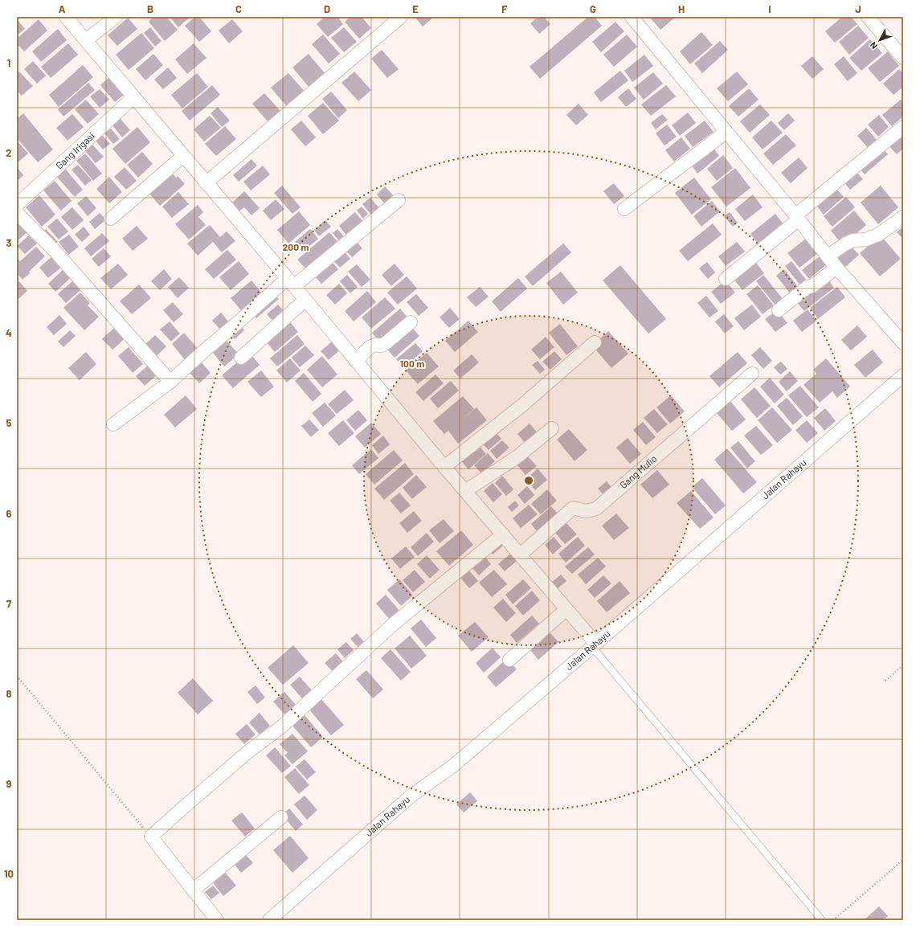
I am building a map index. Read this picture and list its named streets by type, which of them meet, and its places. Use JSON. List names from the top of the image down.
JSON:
{
  "streets": {
    "street": ["Gang Irigasi", "Gang Mulio", "Jalan Rahayu"]
  },
  "north": "bottom left",
  "grid": {
    "columns": [
      "A",
      "B",
      "C",
      "D",
      "E",
      "F",
      "G",
      "H",
      "I",
      "J"
    ],
    "rows": [
      "1",
      "2",
      "3",
      "4",
      "5",
      "6",
      "7",
      "8",
      "9",
      "10"
    ]
  },
  "rings": ["200 m", "100 m"]
}
